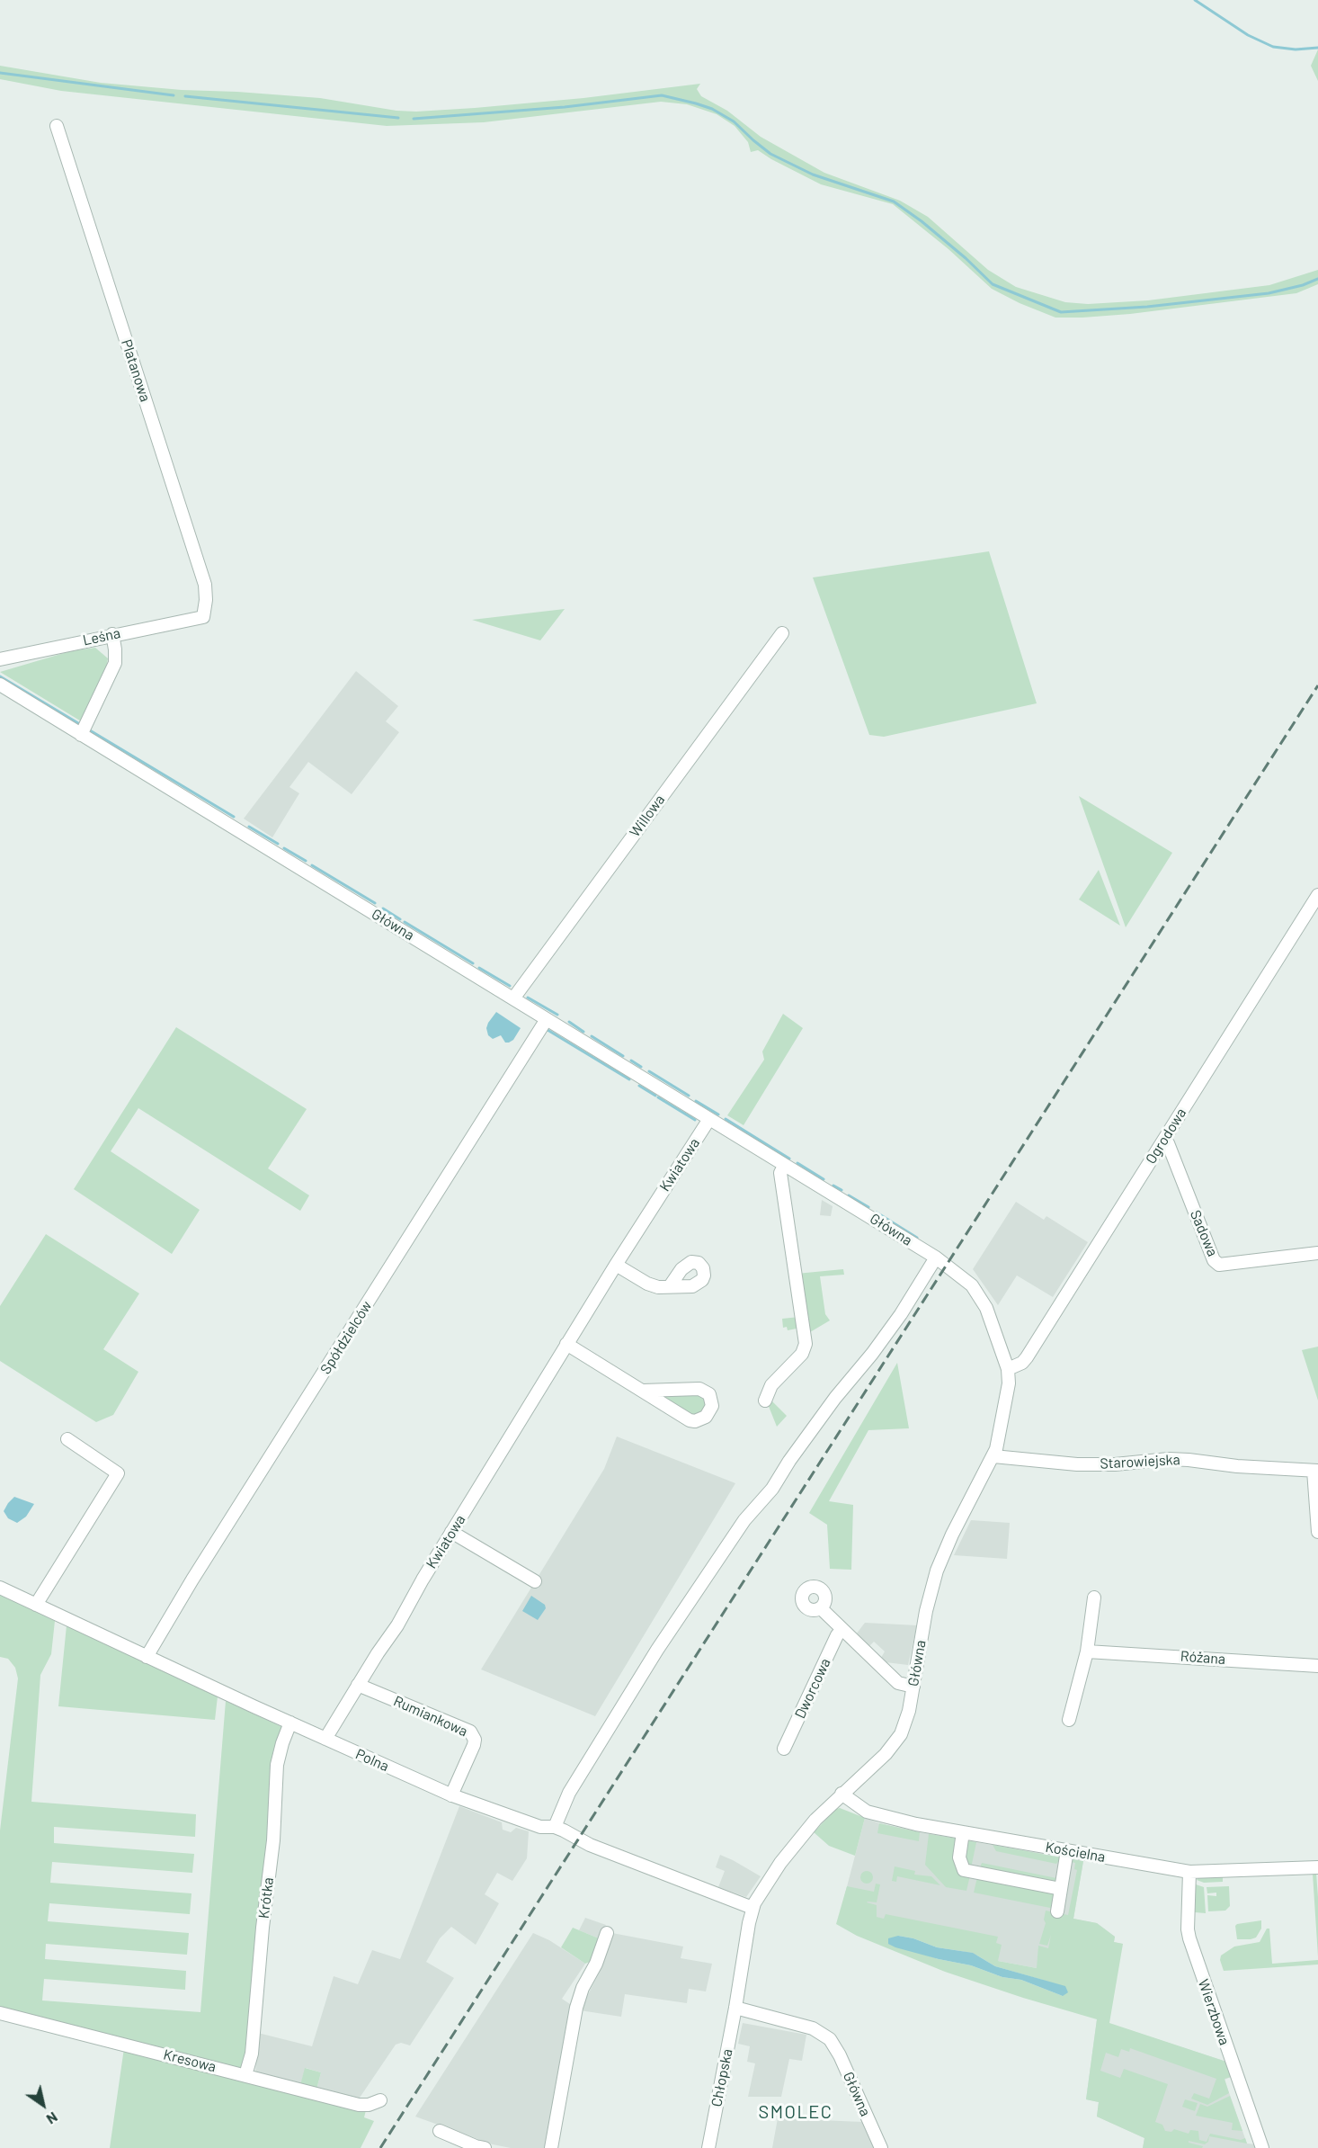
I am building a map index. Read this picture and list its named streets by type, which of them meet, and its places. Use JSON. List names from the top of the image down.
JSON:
{
  "streets": {
    "street": [
      "Platanowa",
      "Leśna",
      "Willowa",
      "Główna",
      "Ogrodowa",
      "Kwiatowa",
      "Sadowa",
      "Spółdzielców",
      "Starowiejska",
      "Różana",
      "Dworcowa",
      "Rumiankowa",
      "Polna",
      "Kościelna",
      "Krótka",
      "Wierzbowa",
      "Kresowa",
      "Chłopska"
    ]
  },
  "crossings": [
    ["Platanowa", "Leśna"],
    ["Willowa", "Główna"],
    ["Główna", "Ogrodowa"],
    ["Główna", "Kwiatowa"],
    ["Główna", "Spółdzielców"],
    ["Główna", "Starowiejska"],
    ["Główna", "Polna"],
    ["Główna", "Kościelna"],
    ["Główna", "Chłopska"],
    ["Ogrodowa", "Sadowa"],
    ["Kwiatowa", "Rumiankowa"],
    ["Kwiatowa", "Polna"],
    ["Spółdzielców", "Polna"],
    ["Rumiankowa", "Polna"],
    ["Polna", "Krótka"],
    ["Kościelna", "Wierzbowa"],
    ["Krótka", "Kresowa"]
  ],
  "districts": ["SMOLEC"],
  "north": "bottom right"
}
